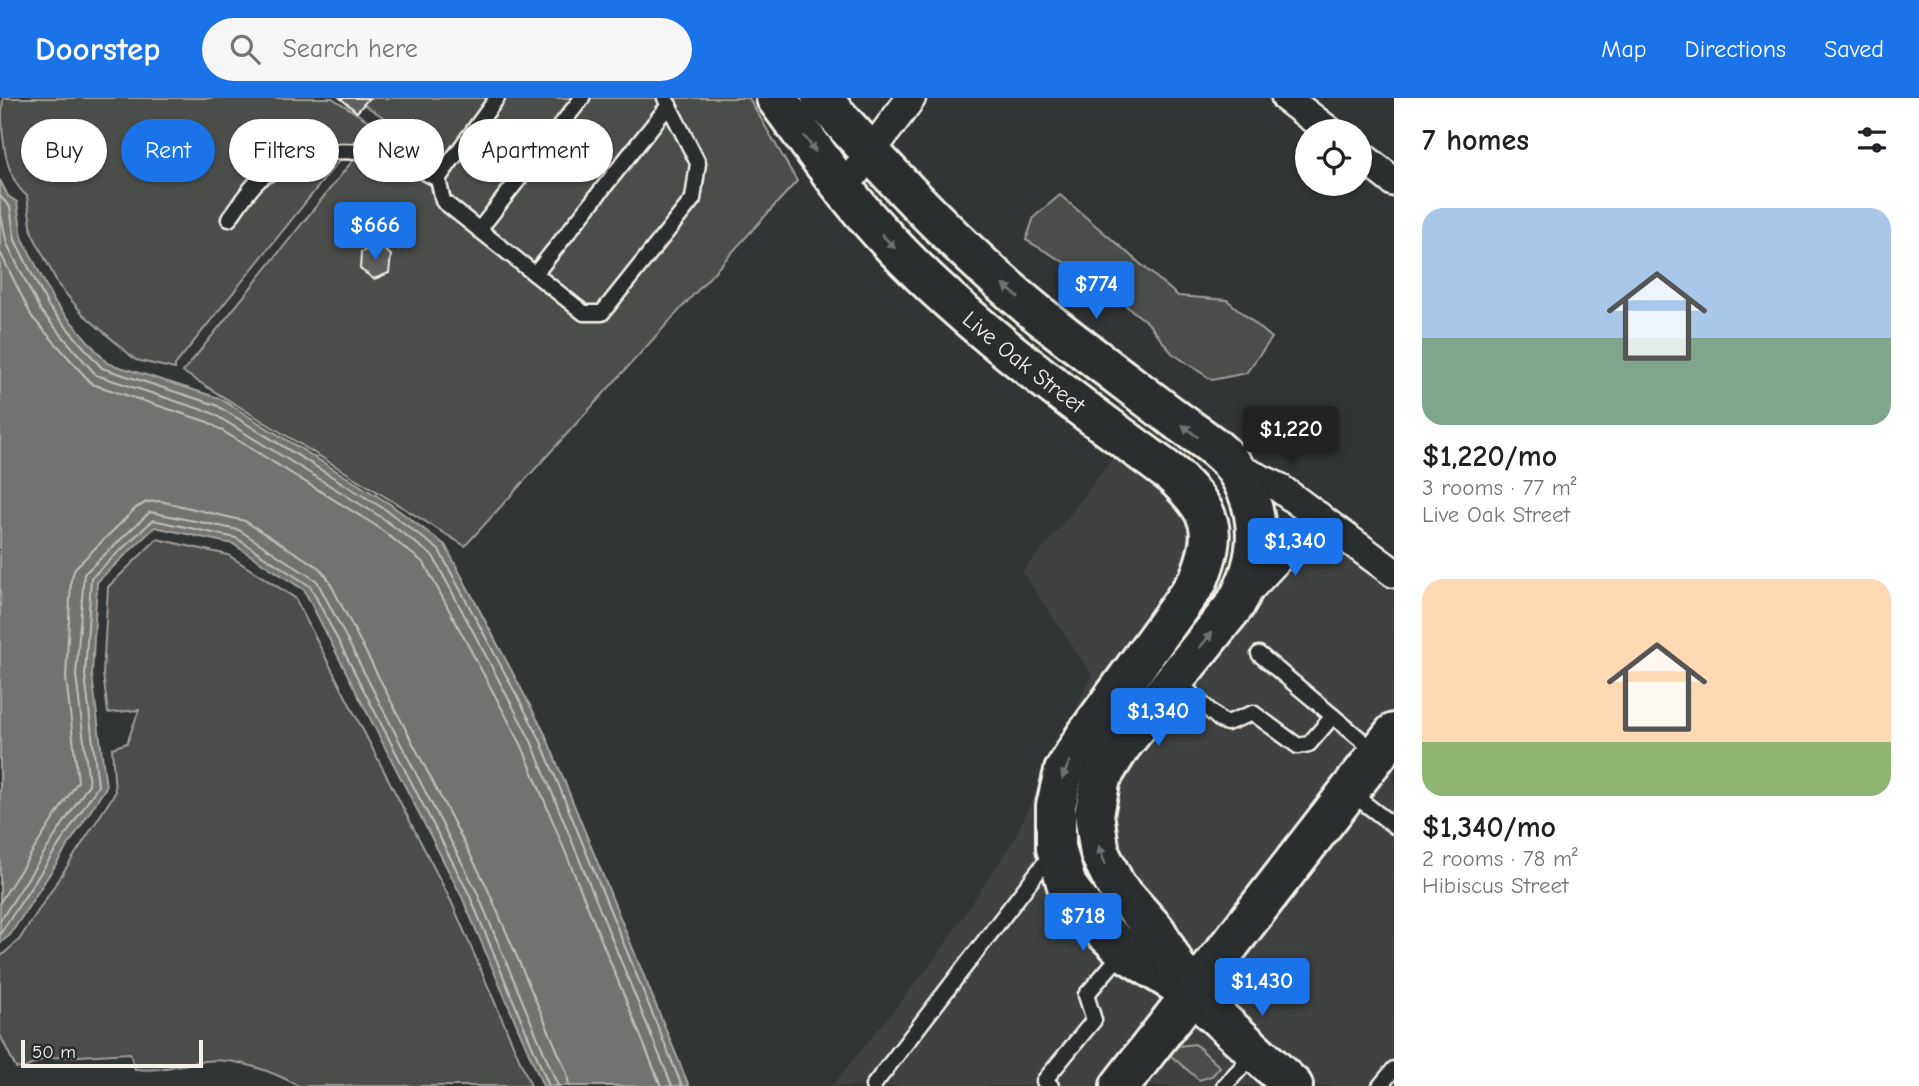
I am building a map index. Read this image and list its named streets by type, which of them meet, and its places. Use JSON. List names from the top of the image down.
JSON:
{
  "streets": {
    "street": ["Live Oak Street"]
  },
  "scale_bar": "50 m",
  "page": {
    "header": "Doorstep",
    "search": "Search here",
    "nav": ["Map", "Directions", "Saved"],
    "heading": "7 homes",
    "chip": [
      "Buy",
      "Rent",
      "Filters",
      "New",
      "Apartment"
    ],
    "list": [
      {
        "name": "$1,220/mo",
        "note": "3 rooms · 77 m² · Live Oak Street"
      },
      {
        "name": "$1,340/mo",
        "note": "2 rooms · 78 m² · Hibiscus Street"
      }
    ],
    "price": [
      "$666",
      "$774",
      "$1,220",
      "$1,340",
      "$1,340",
      "$718",
      "$1,430"
    ],
    "scale": "50 m"
  }
}
